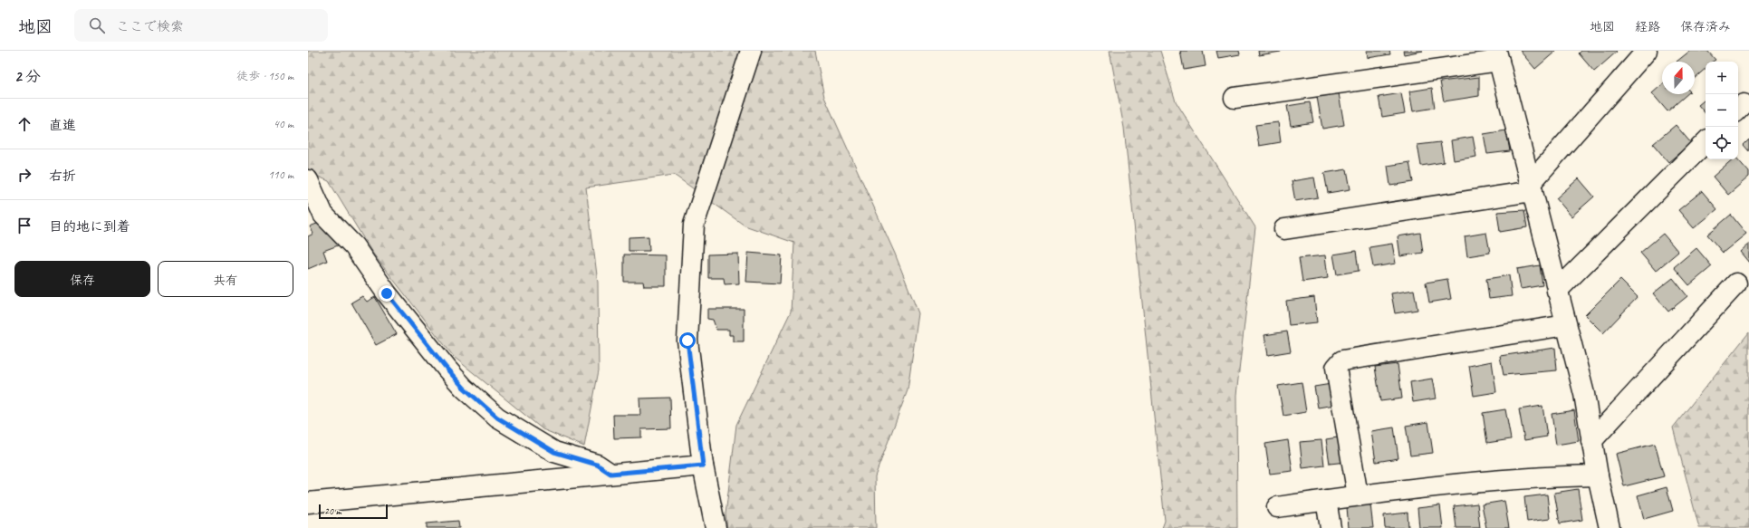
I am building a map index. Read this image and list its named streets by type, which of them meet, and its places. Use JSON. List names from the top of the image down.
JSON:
{
  "scale_bar": "20 m",
  "north": "top",
  "page": {
    "header": "地図",
    "search": "ここで検索",
    "nav": ["地図", "経路", "保存済み"],
    "heading": ["2 分", "徒歩 · 150 m"],
    "map_buttons": ["+", "−"],
    "list": [
      ["直進", "40 m"],
      ["右折", "110 m"],
      "目的地に到着"
    ],
    "buttons": ["保存", "共有"],
    "scale": "20 m"
  }
}
